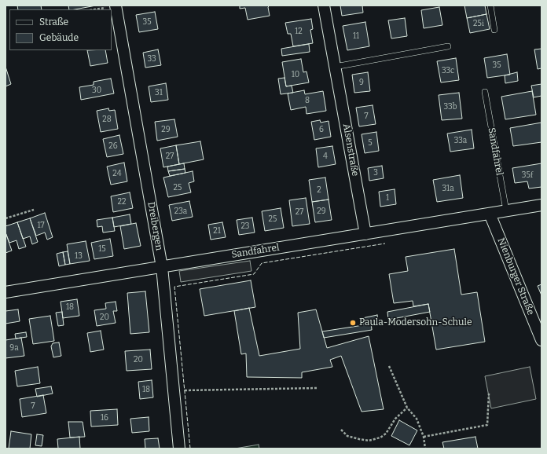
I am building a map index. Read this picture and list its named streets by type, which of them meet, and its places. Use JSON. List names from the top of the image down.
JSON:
{
  "streets": {
    "street": [
      "Alsenstraße",
      "Sandfahrel",
      "Dreibergen",
      "Nienburger Straße"
    ]
  },
  "crossings": [
    ["Alsenstraße", "Sandfahrel"],
    ["Sandfahrel", "Dreibergen"],
    ["Sandfahrel", "Nienburger Straße"]
  ],
  "places": ["Paula-Modersohn-Schule"],
  "house_numbers": [
    "35",
    "25i",
    "12",
    "11",
    "33",
    "35",
    "33c",
    "10",
    "9",
    "30",
    "31",
    "8",
    "33b",
    "7",
    "28",
    "29",
    "6",
    "33a",
    "5",
    "26",
    "27",
    "4",
    "3",
    "24",
    "35f",
    "25",
    "31a",
    "2",
    "1",
    "22",
    "23a",
    "29",
    "27",
    "25",
    "17",
    "23",
    "21",
    "15",
    "13",
    "18",
    "20",
    "9a",
    "20",
    "18",
    "7",
    "16"
  ],
  "legend": ["Straße", "Gebäude"]
}
